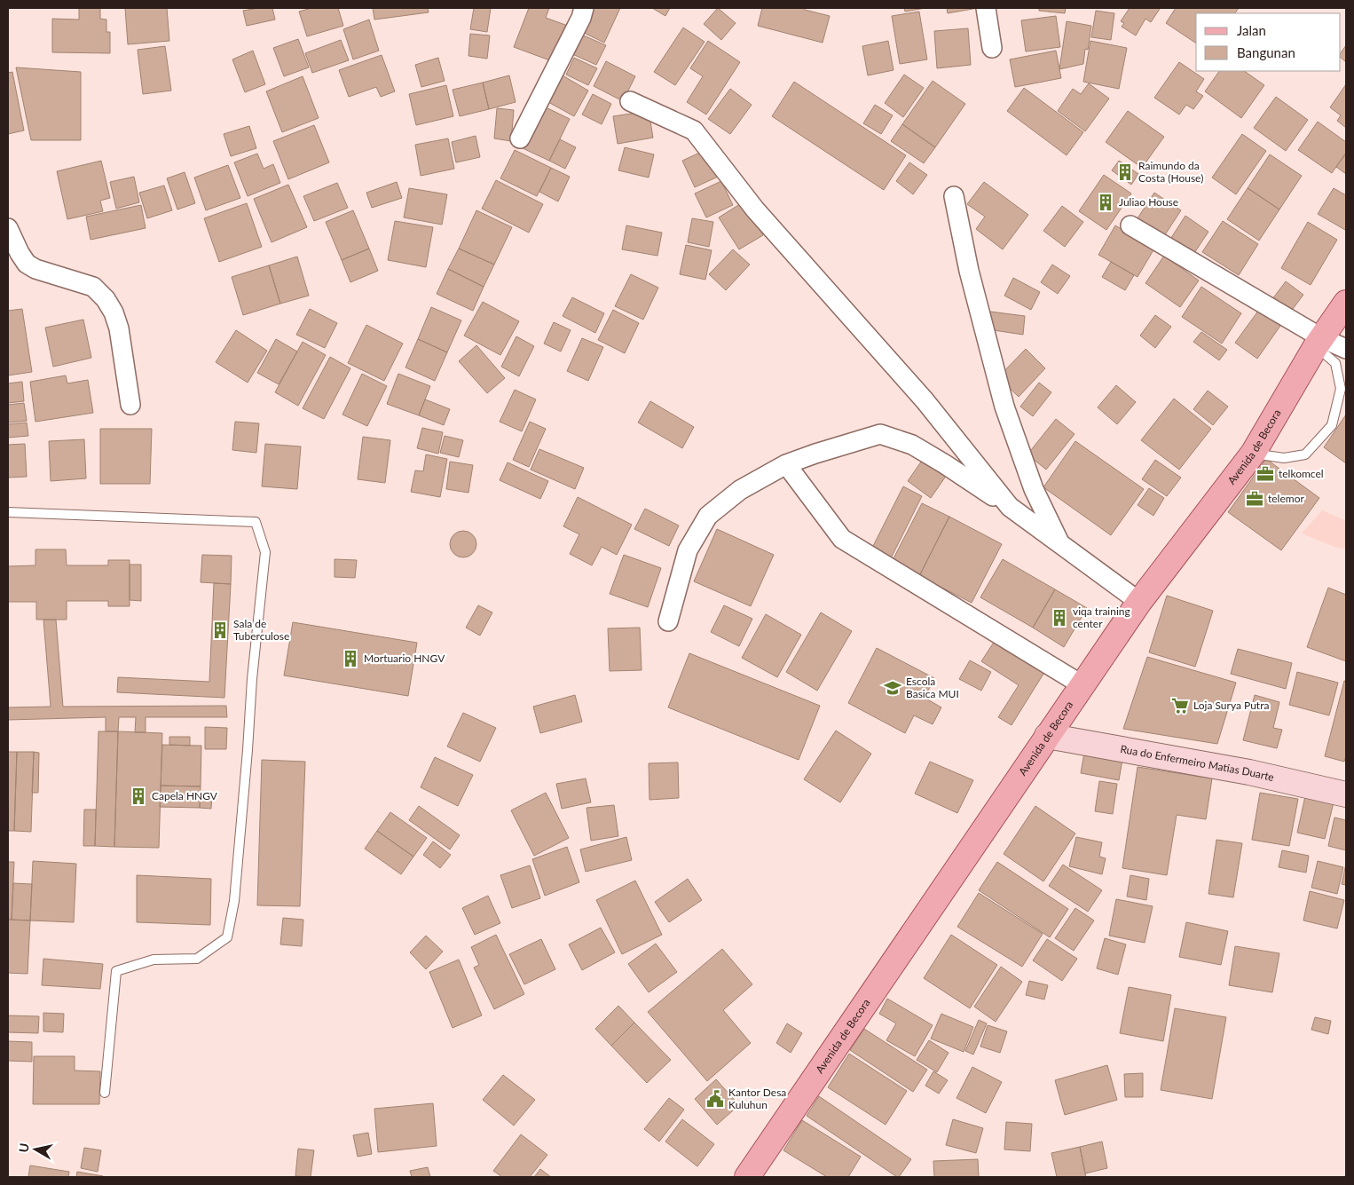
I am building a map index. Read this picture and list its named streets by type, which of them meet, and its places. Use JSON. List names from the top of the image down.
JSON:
{
  "streets": {
    "main road": ["Avenida de Becora"],
    "street": ["Rua do Enfermeiro Matias Duarte"]
  },
  "crossings": [
    ["Avenida de Becora", "Rua do Enfermeiro Matias Duarte"]
  ],
  "places": {
    "building": [
      "Raimundo da Costa (House)",
      "Juliao House",
      "viqa training center",
      "Sala de Tuberculose",
      "Mortuario HNGV",
      "Capela HNGV"
    ],
    "office": ["telkomcel", "telemor"],
    "school or university": ["Escola Basica MUI"],
    "supermarket": ["Loja Surya Putra"],
    "public building": ["Kantor Desa Kuluhun"]
  },
  "legend": ["Jalan", "Bangunan"],
  "north": "left"
}
